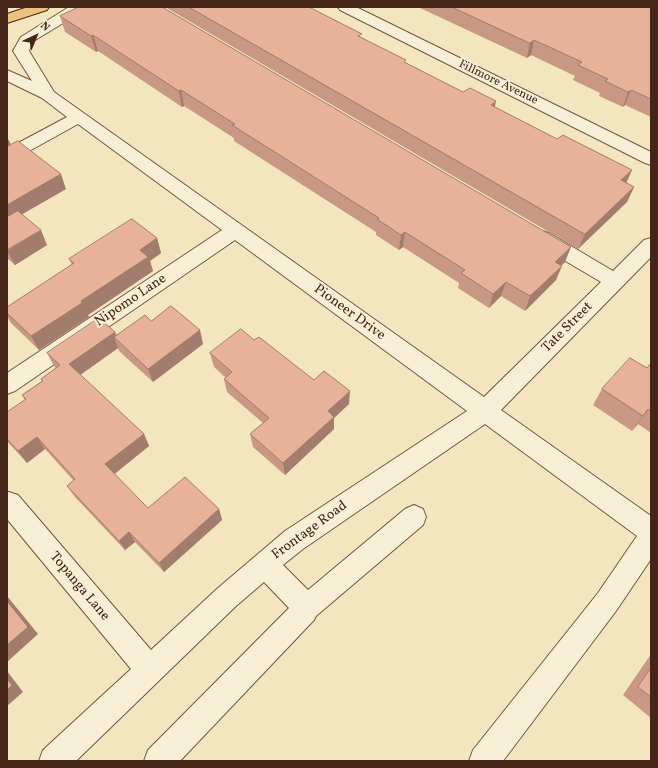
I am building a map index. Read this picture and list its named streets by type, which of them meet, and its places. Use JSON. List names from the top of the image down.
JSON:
{
  "streets": {
    "street": [
      "Fillmore Avenue",
      "Nipomo Lane",
      "Pioneer Drive",
      "Tate Street",
      "Frontage Road",
      "Topanga Lane"
    ]
  },
  "crossings": [
    ["Nipomo Lane", "Pioneer Drive"],
    ["Pioneer Drive", "Tate Street"],
    ["Pioneer Drive", "Frontage Road"],
    ["Tate Street", "Frontage Road"],
    ["Frontage Road", "Topanga Lane"]
  ],
  "north": "top right"
}
